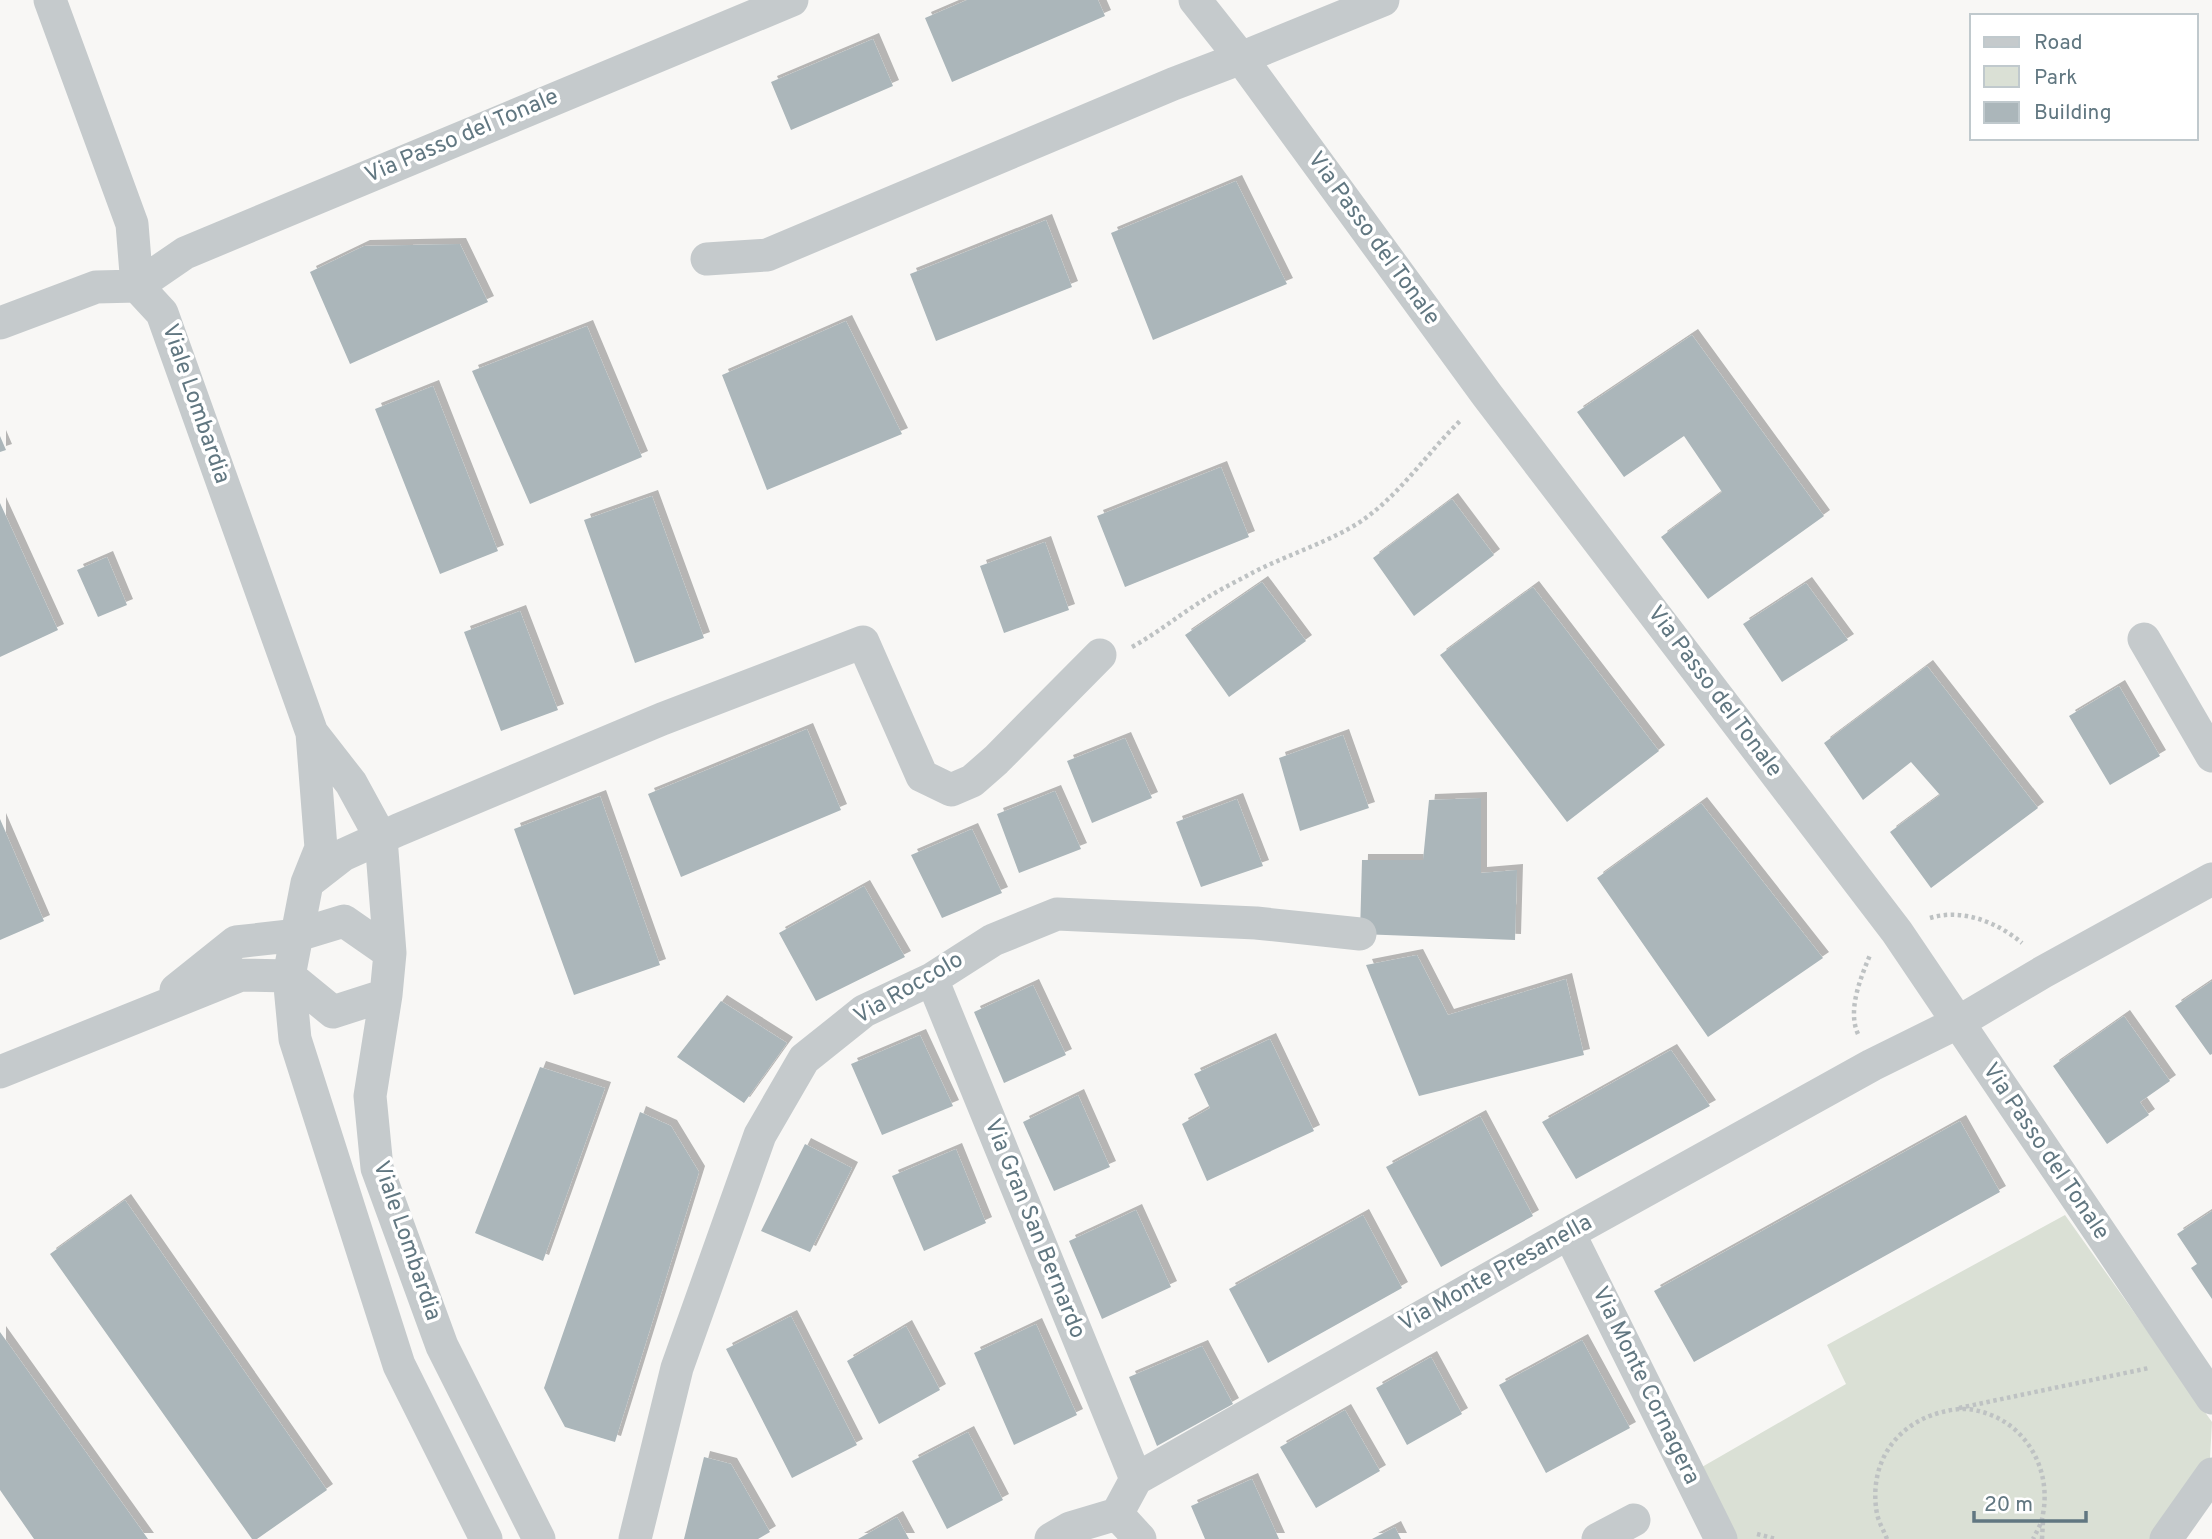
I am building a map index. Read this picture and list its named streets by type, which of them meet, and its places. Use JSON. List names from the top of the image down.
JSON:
{
  "streets": {
    "street": [
      "Via Passo del Tonale",
      "Viale Lombardia",
      "Via Roccolo",
      "Via Gran San Bernardo",
      "Via Monte Presanella",
      "Via Monte Cornagera"
    ]
  },
  "crossings": [
    ["Via Passo del Tonale", "Viale Lombardia"],
    ["Via Passo del Tonale", "Via Monte Presanella"],
    ["Via Roccolo", "Via Gran San Bernardo"],
    ["Via Gran San Bernardo", "Via Monte Presanella"],
    ["Via Monte Presanella", "Via Monte Cornagera"]
  ],
  "legend": ["Road", "Park", "Building"],
  "scale_bar": "20 m"
}
